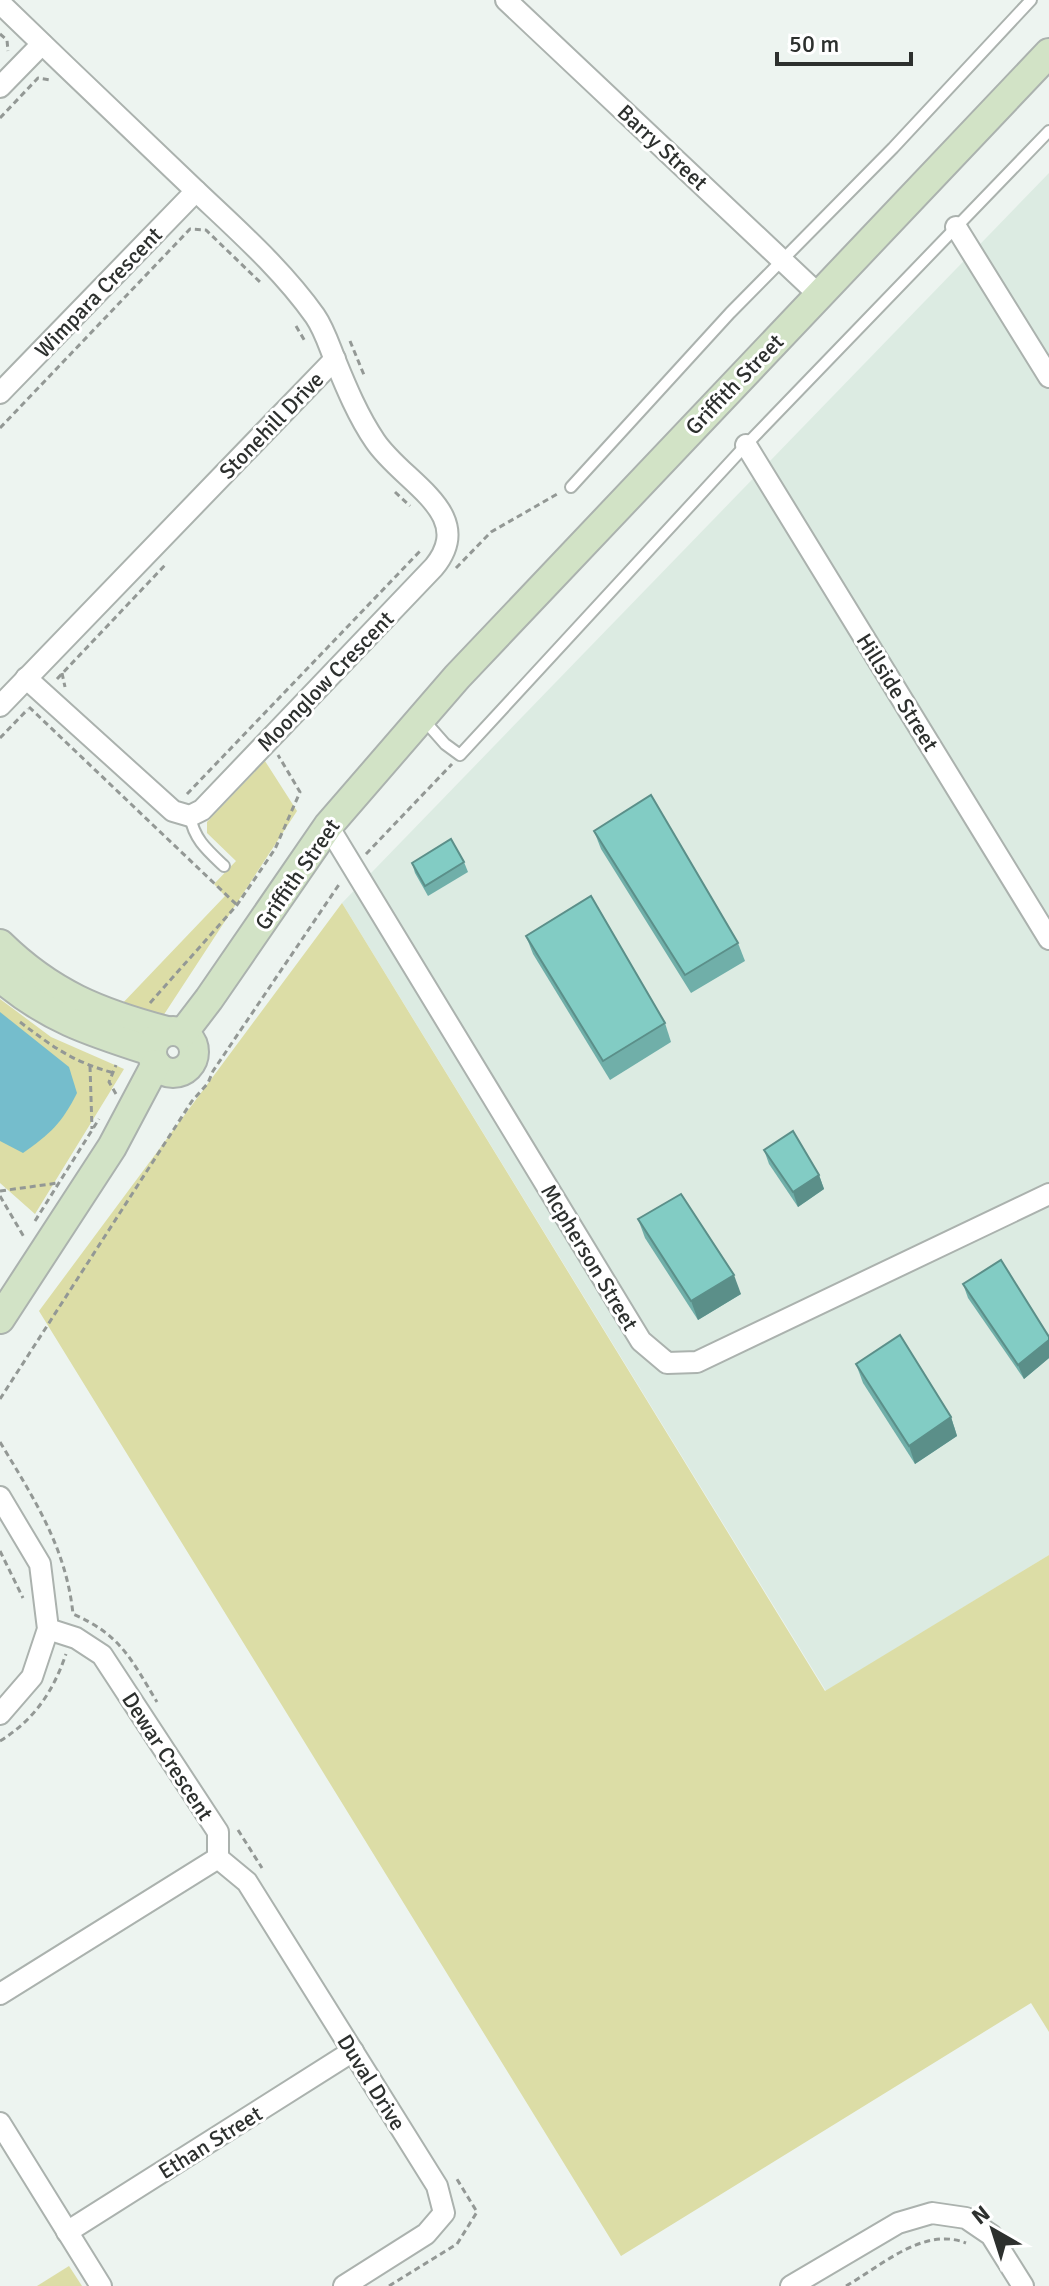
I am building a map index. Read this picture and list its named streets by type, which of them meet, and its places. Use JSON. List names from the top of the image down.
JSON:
{
  "streets": {
    "street": [
      "Barry Street",
      "Wimpara Crescent",
      "Griffith Street",
      "Stonehill Drive",
      "Moonglow Crescent",
      "Hillside Street",
      "Mcpherson Street",
      "Dewar Crescent",
      "Duval Drive",
      "Ethan Street"
    ]
  },
  "crossings": [
    ["Barry Street", "Griffith Street"],
    ["Wimpara Crescent", "Stonehill Drive"],
    ["Griffith Street", "Mcpherson Street"],
    ["Stonehill Drive", "Moonglow Crescent"],
    ["Dewar Crescent", "Duval Drive"],
    ["Duval Drive", "Ethan Street"]
  ],
  "scale_bar": "50 m",
  "north": "top left"
}
